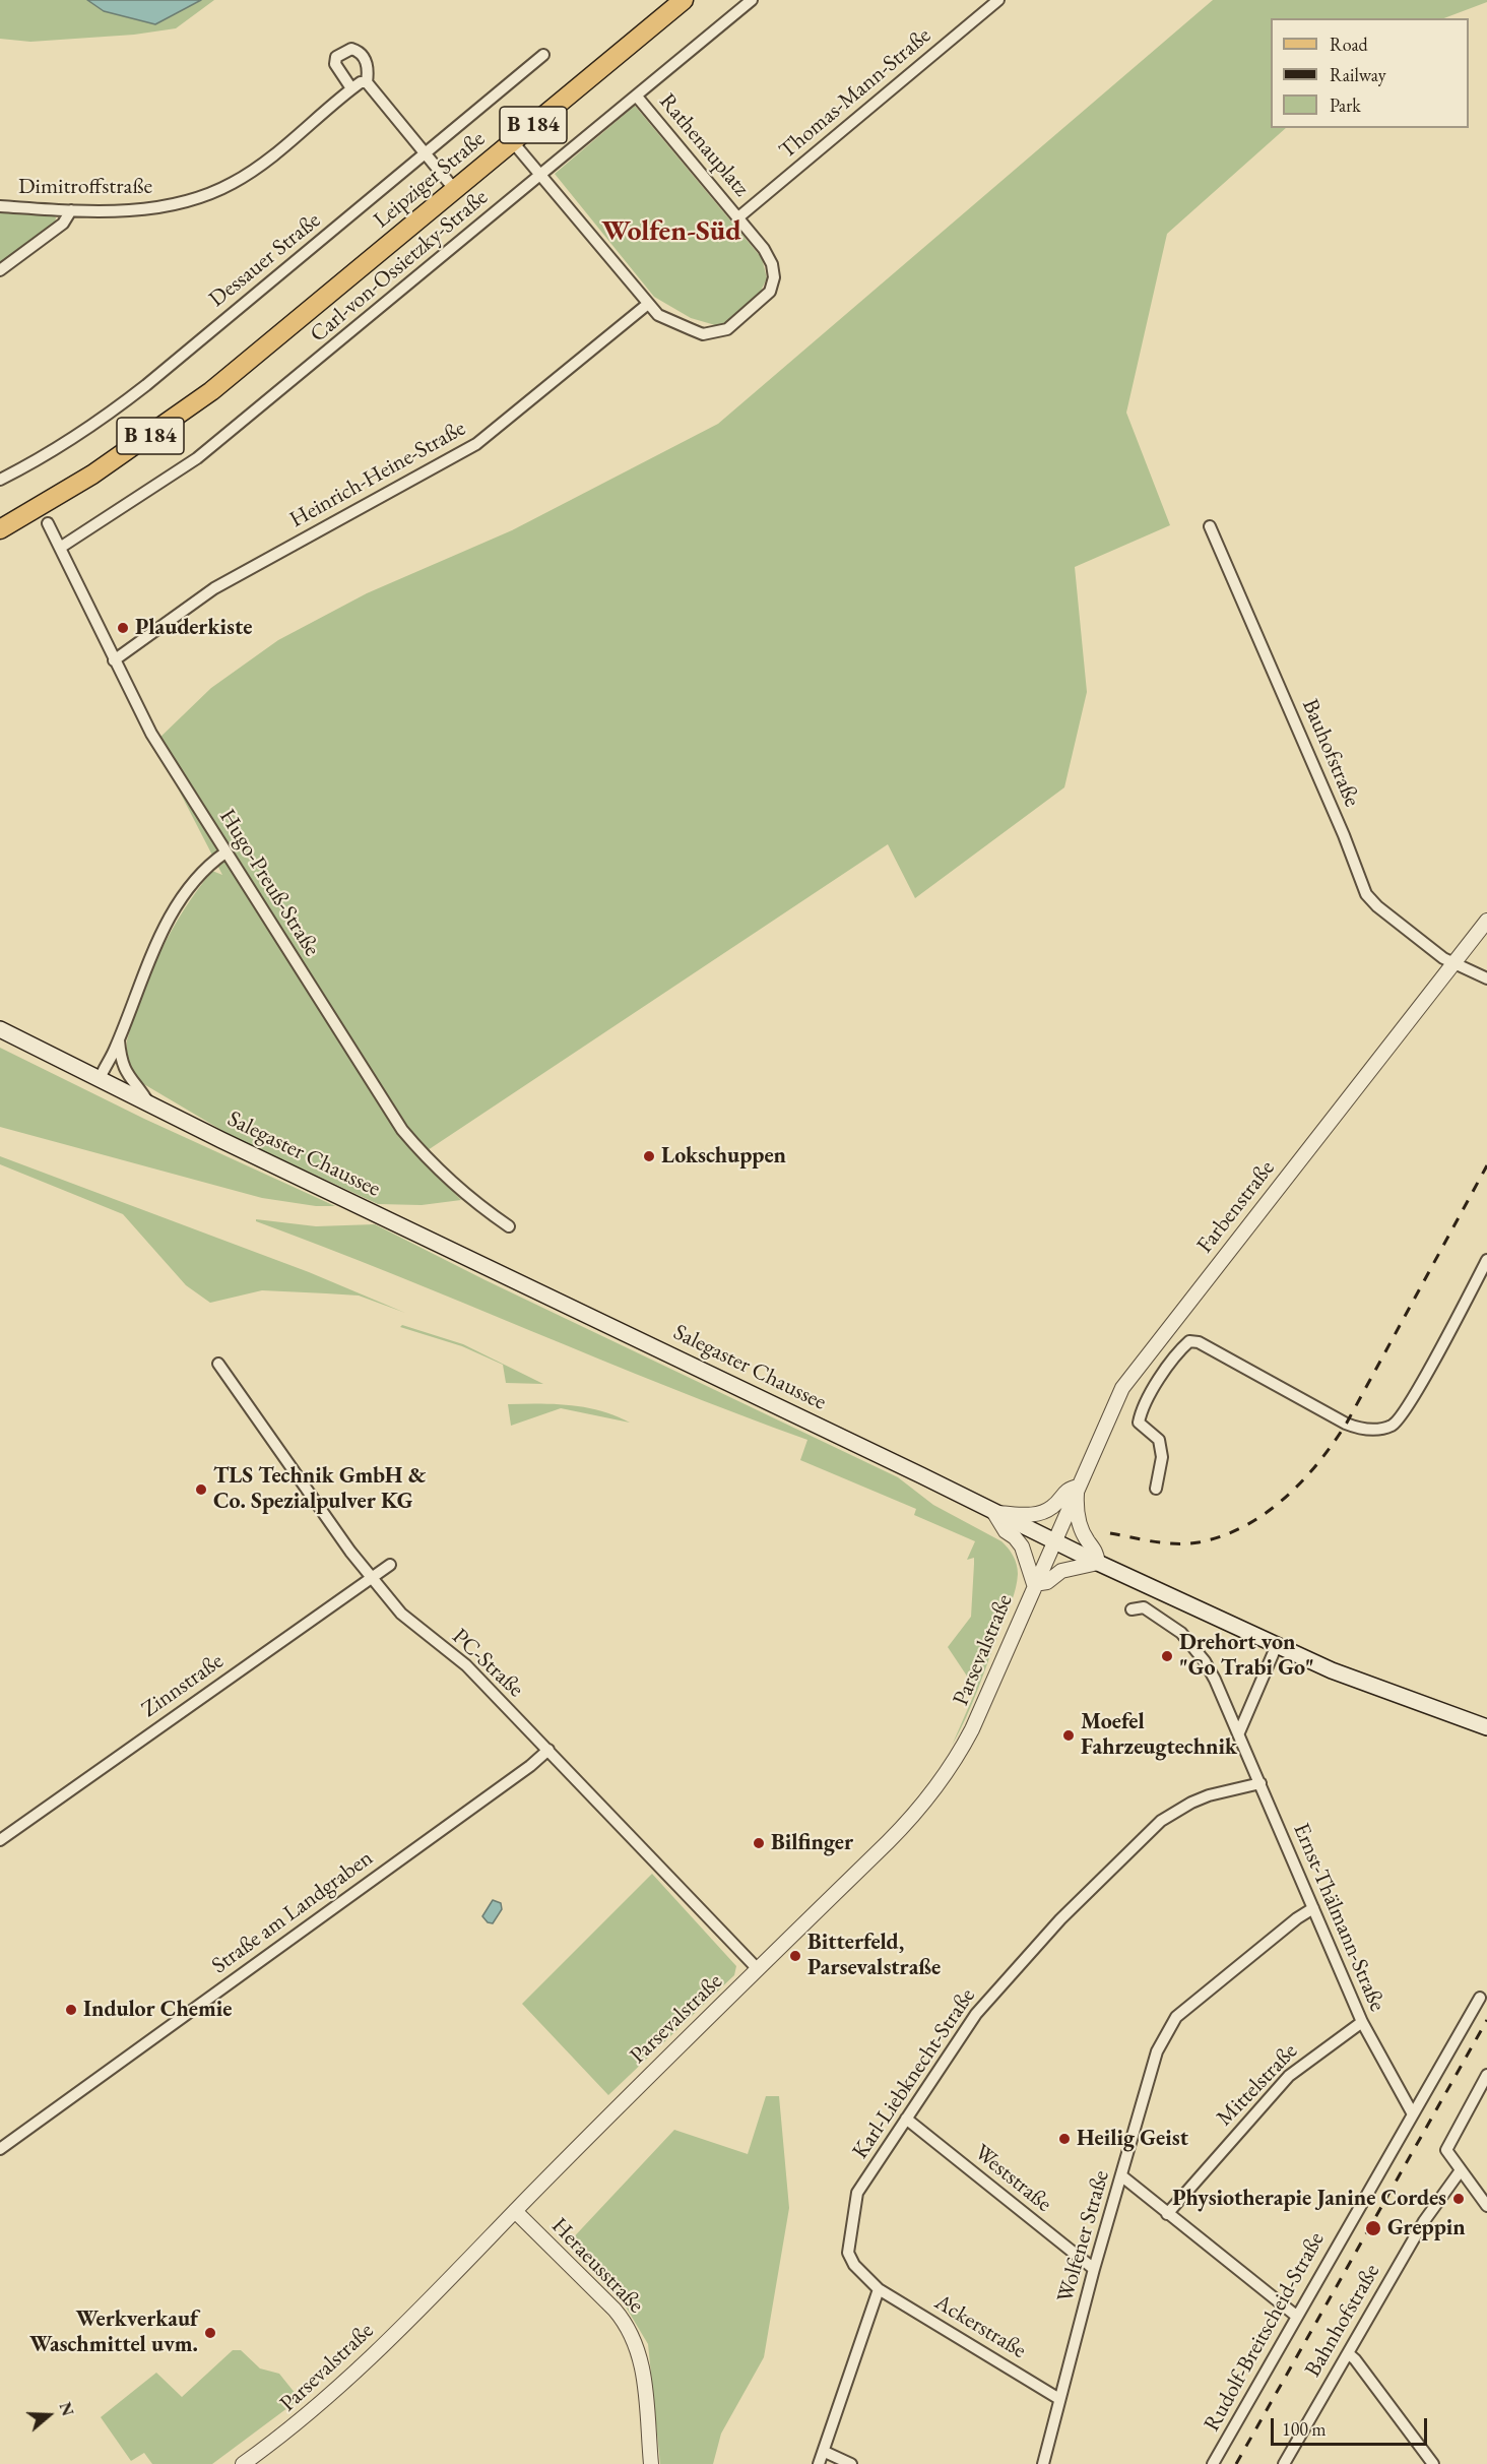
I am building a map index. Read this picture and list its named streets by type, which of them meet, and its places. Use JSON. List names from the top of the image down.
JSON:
{
  "streets": {
    "main road": ["B 184", "Leipziger Straße", "Salegaster Chaussee"],
    "street": [
      "Thomas-Mann-Straße",
      "Rathenauplatz",
      "Dimitroffstraße",
      "Dessauer Straße",
      "Carl-von-Ossietzky-Straße",
      "Heinrich-Heine-Straße",
      "Bauhofstraße",
      "Hugo-Preuß-Straße",
      "Farbenstraße",
      "Parsevalstraße",
      "PC-Straße",
      "Zinnstraße",
      "Straße am Landgraben",
      "Ernst-Thälmann-Straße",
      "Karl-Liebknecht-Straße",
      "Mittelstraße",
      "Weststraße",
      "Wolfener Straße",
      "Heraeusstraße",
      "Bahnhofstraße",
      "Ackerstraße",
      "Rudolf-Breitscheid-Straße"
    ]
  },
  "crossings": [
    ["Thomas-Mann-Straße", "Rathenauplatz"],
    ["Rathenauplatz", "Leipziger Straße"],
    ["Rathenauplatz", "Carl-von-Ossietzky-Straße"],
    ["Rathenauplatz", "Heinrich-Heine-Straße"],
    ["Carl-von-Ossietzky-Straße", "Hugo-Preuß-Straße"],
    ["Heinrich-Heine-Straße", "Hugo-Preuß-Straße"],
    ["Bauhofstraße", "Farbenstraße"],
    ["Salegaster Chaussee", "Farbenstraße"],
    ["Salegaster Chaussee", "Parsevalstraße"],
    ["Farbenstraße", "Parsevalstraße"],
    ["Parsevalstraße", "PC-Straße"],
    ["Parsevalstraße", "Heraeusstraße"],
    ["PC-Straße", "Zinnstraße"],
    ["PC-Straße", "Straße am Landgraben"],
    ["Ernst-Thälmann-Straße", "Karl-Liebknecht-Straße"],
    ["Ernst-Thälmann-Straße", "Mittelstraße"],
    ["Ernst-Thälmann-Straße", "Wolfener Straße"],
    ["Ernst-Thälmann-Straße", "Rudolf-Breitscheid-Straße"],
    ["Karl-Liebknecht-Straße", "Weststraße"],
    ["Karl-Liebknecht-Straße", "Ackerstraße"],
    ["Weststraße", "Wolfener Straße"],
    ["Wolfener Straße", "Ackerstraße"]
  ],
  "districts": ["Wolfen-Süd"],
  "places": [
    "Plauderkiste",
    "Lokschuppen",
    "TLS Technik GmbH & Co. Spezialpulver KG",
    "Drehort von \"Go Trabi Go\"",
    "Moefel Fahrzeugtechnik",
    "Bilfinger",
    "Bitterfeld, Parsevalstraße",
    "Indulor Chemie",
    "Heilig Geist",
    "Physiotherapie Janine Cordes",
    "Greppin",
    "Werkverkauf Waschmittel uvm."
  ],
  "legend": ["Road", "Railway", "Park"],
  "scale_bar": "100 m",
  "north": "right"
}
